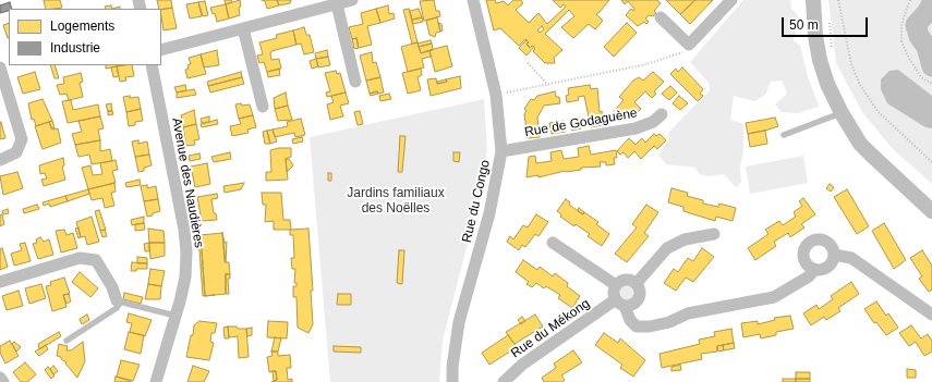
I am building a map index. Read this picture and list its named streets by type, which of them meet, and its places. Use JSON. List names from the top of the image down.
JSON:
{
  "streets": {
    "street": [
      "Rue de Godaguène",
      "Avenue des Naudières",
      "Rue du Congo",
      "Rue du Mékong"
    ]
  },
  "crossings": [
    ["Rue de Godaguène", "Rue du Congo"]
  ],
  "parks": ["Jardins familiaux des Noëlles"],
  "legend": ["Logements", "Industrie"],
  "scale_bar": "50 m"
}
